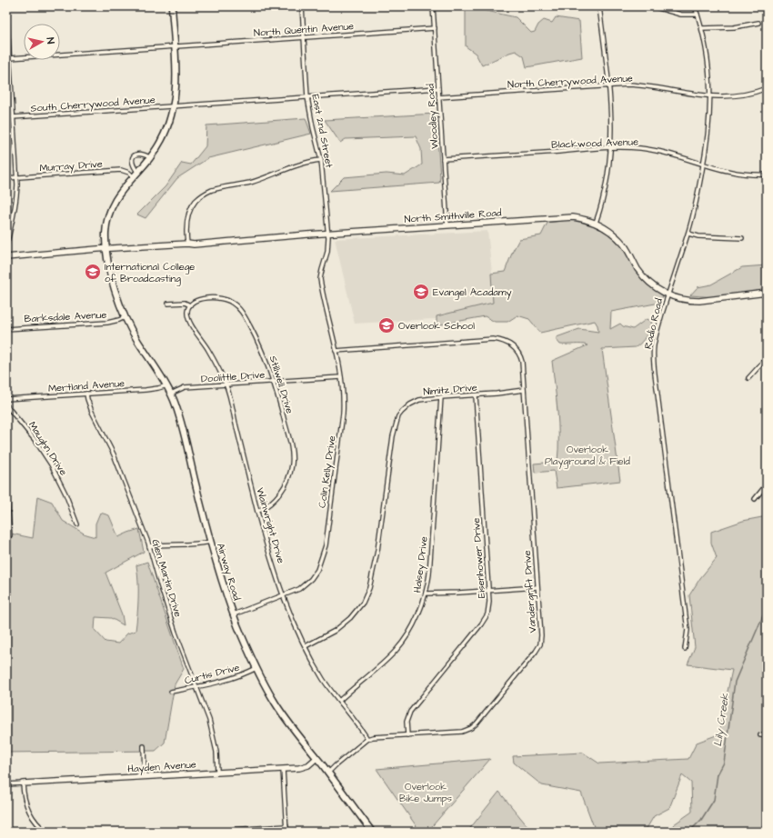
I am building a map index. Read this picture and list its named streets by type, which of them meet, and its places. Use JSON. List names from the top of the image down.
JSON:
{
  "streets": {
    "main road": ["North Smithville Road", "Airway Road", "Hayden Avenue"],
    "street": [
      "North Quentin Avenue",
      "North Cherrywood Avenue",
      "South Cherrywood Avenue",
      "Woodley Road",
      "East 2nd Street",
      "Blackwood Avenue",
      "Murray Drive",
      "Barksdale Avenue",
      "Radio Road",
      "Doolittle Drive",
      "Stillwell Drive",
      "Mertland Avenue",
      "Nimitz Drive",
      "Maughn Drive",
      "Colin Kelly Drive",
      "Wainwright Drive",
      "Eisenhower Drive",
      "Halsey Drive",
      "Glen Martin Drive",
      "Vandergrift Drive",
      "Curtis Drive"
    ]
  },
  "crossings": [
    ["North Quentin Avenue", "Woodley Road"],
    ["North Quentin Avenue", "East 2nd Street"],
    ["North Quentin Avenue", "Airway Road"],
    ["North Cherrywood Avenue", "Woodley Road"],
    ["North Cherrywood Avenue", "Radio Road"],
    ["South Cherrywood Avenue", "Airway Road"],
    ["Woodley Road", "Blackwood Avenue"],
    ["Woodley Road", "North Smithville Road"],
    ["East 2nd Street", "North Smithville Road"],
    ["East 2nd Street", "Colin Kelly Drive"],
    ["Blackwood Avenue", "Radio Road"],
    ["Murray Drive", "Airway Road"],
    ["North Smithville Road", "Radio Road"],
    ["North Smithville Road", "Airway Road"],
    ["Barksdale Avenue", "Airway Road"],
    ["Doolittle Drive", "Stillwell Drive"],
    ["Doolittle Drive", "Colin Kelly Drive"],
    ["Doolittle Drive", "Wainwright Drive"],
    ["Doolittle Drive", "Airway Road"],
    ["Stillwell Drive", "Wainwright Drive"],
    ["Mertland Avenue", "Airway Road"],
    ["Mertland Avenue", "Glen Martin Drive"],
    ["Nimitz Drive", "Wainwright Drive"],
    ["Nimitz Drive", "Eisenhower Drive"],
    ["Nimitz Drive", "Halsey Drive"],
    ["Nimitz Drive", "Vandergrift Drive"],
    ["Colin Kelly Drive", "Wainwright Drive"],
    ["Colin Kelly Drive", "Airway Road"],
    ["Wainwright Drive", "Halsey Drive"],
    ["Wainwright Drive", "Vandergrift Drive"],
    ["Eisenhower Drive", "Vandergrift Drive"],
    ["Airway Road", "Curtis Drive"],
    ["Airway Road", "Hayden Avenue"],
    ["Glen Martin Drive", "Curtis Drive"],
    ["Glen Martin Drive", "Hayden Avenue"]
  ],
  "water": ["Lily Creek"],
  "parks": ["Overlook Playground & Field", "Overlook Bike Jumps"],
  "places": {
    "school or university": ["International College of Broadcasting", "Evangel Acadamy", "Overlook School"]
  },
  "north": "right"
}
